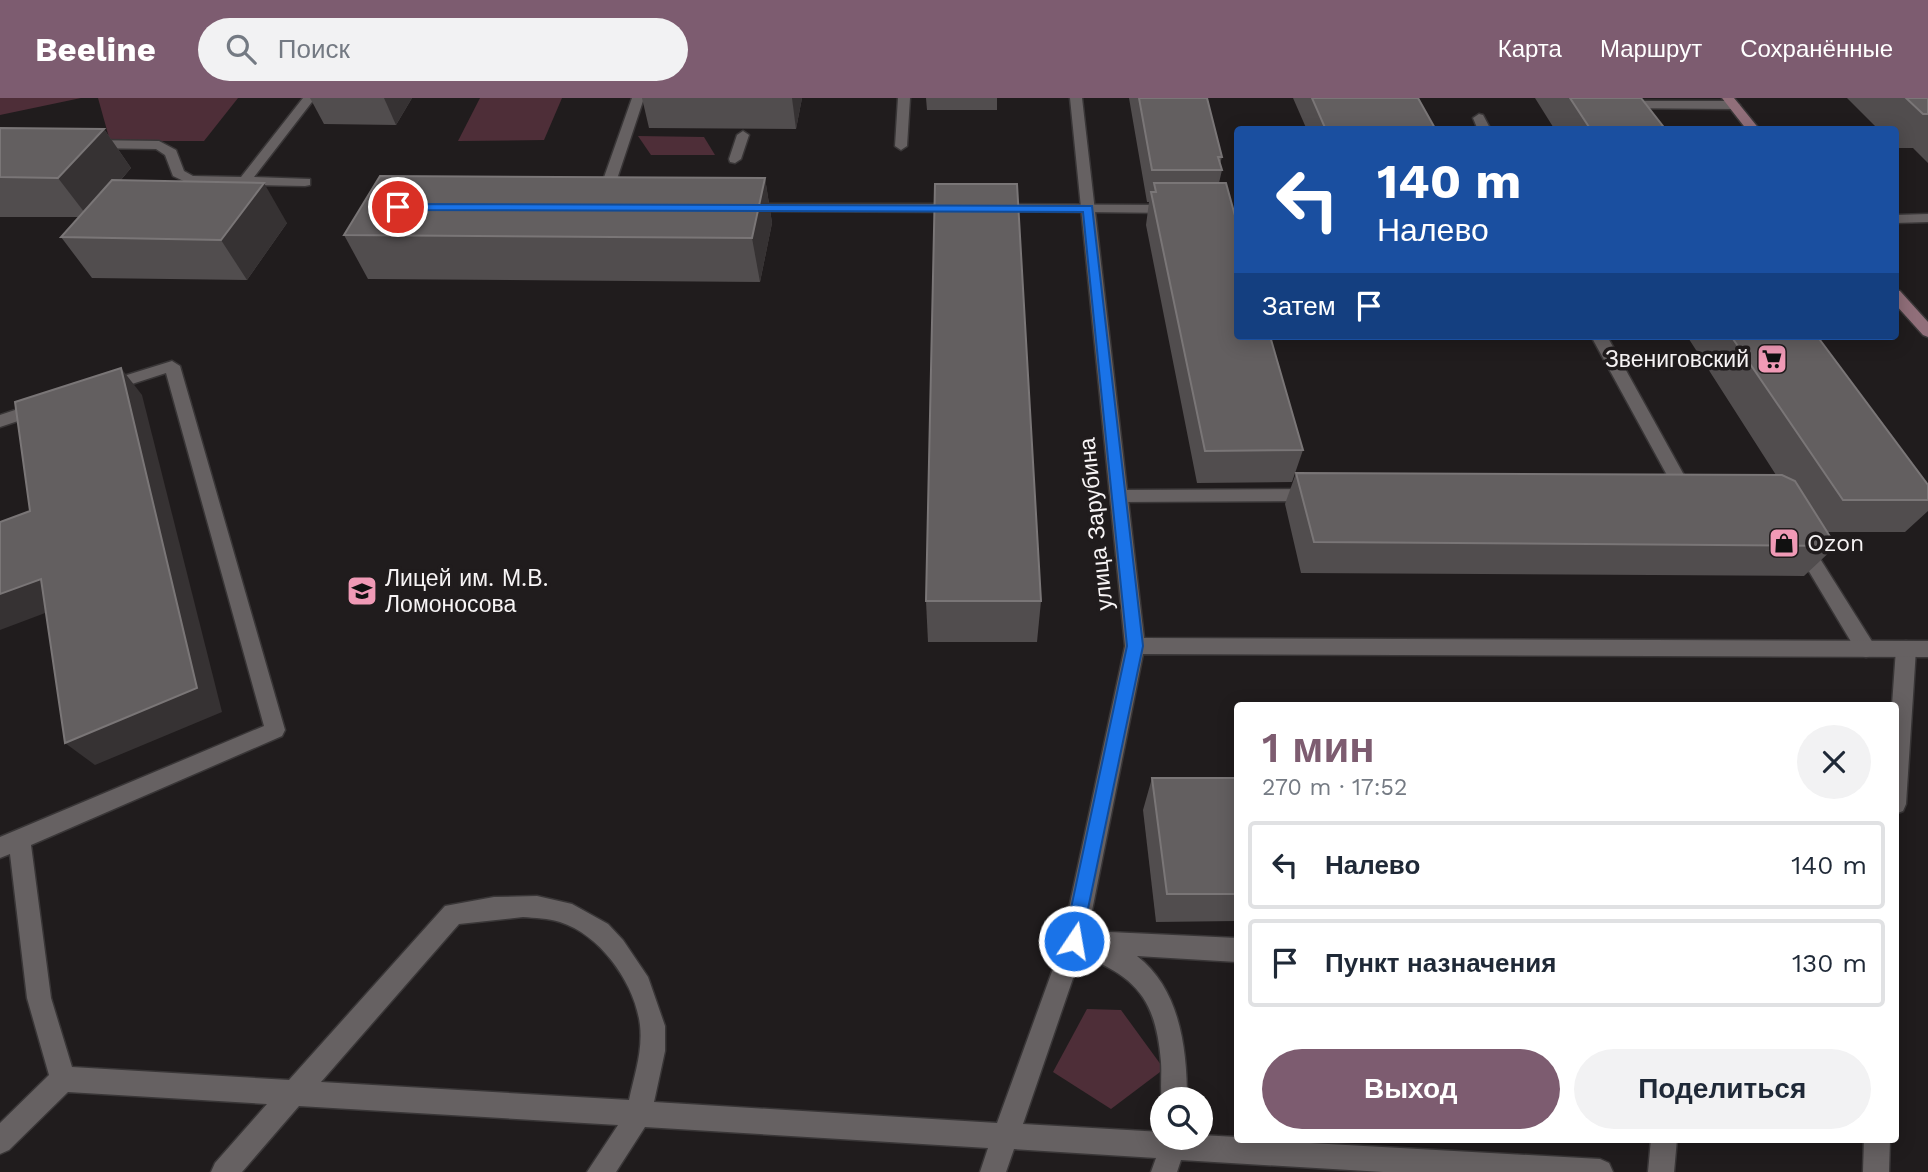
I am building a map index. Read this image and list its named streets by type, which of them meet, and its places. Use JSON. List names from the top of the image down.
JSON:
{
  "streets": {
    "street": ["улица Зарубина"]
  },
  "places": {
    "supermarket": ["Звениговский"],
    "shop": ["Ozon"],
    "school or university": ["Лицей им. М.В. Ломоносова"]
  },
  "page": {
    "header": "Beeline",
    "search": "Поиск",
    "nav": ["Карта", "Маршрут", "Сохранённые"],
    "turn": ["140 m", "Налево"],
    "then": "Затем",
    "heading": ["1 мин", "270 m · 17:52"],
    "list": [
      {
        "name": "Налево",
        "value": "140 m"
      },
      {
        "name": "Пункт назначения",
        "value": "130 m"
      }
    ],
    "buttons": ["Выход", "Поделиться"]
  }
}
